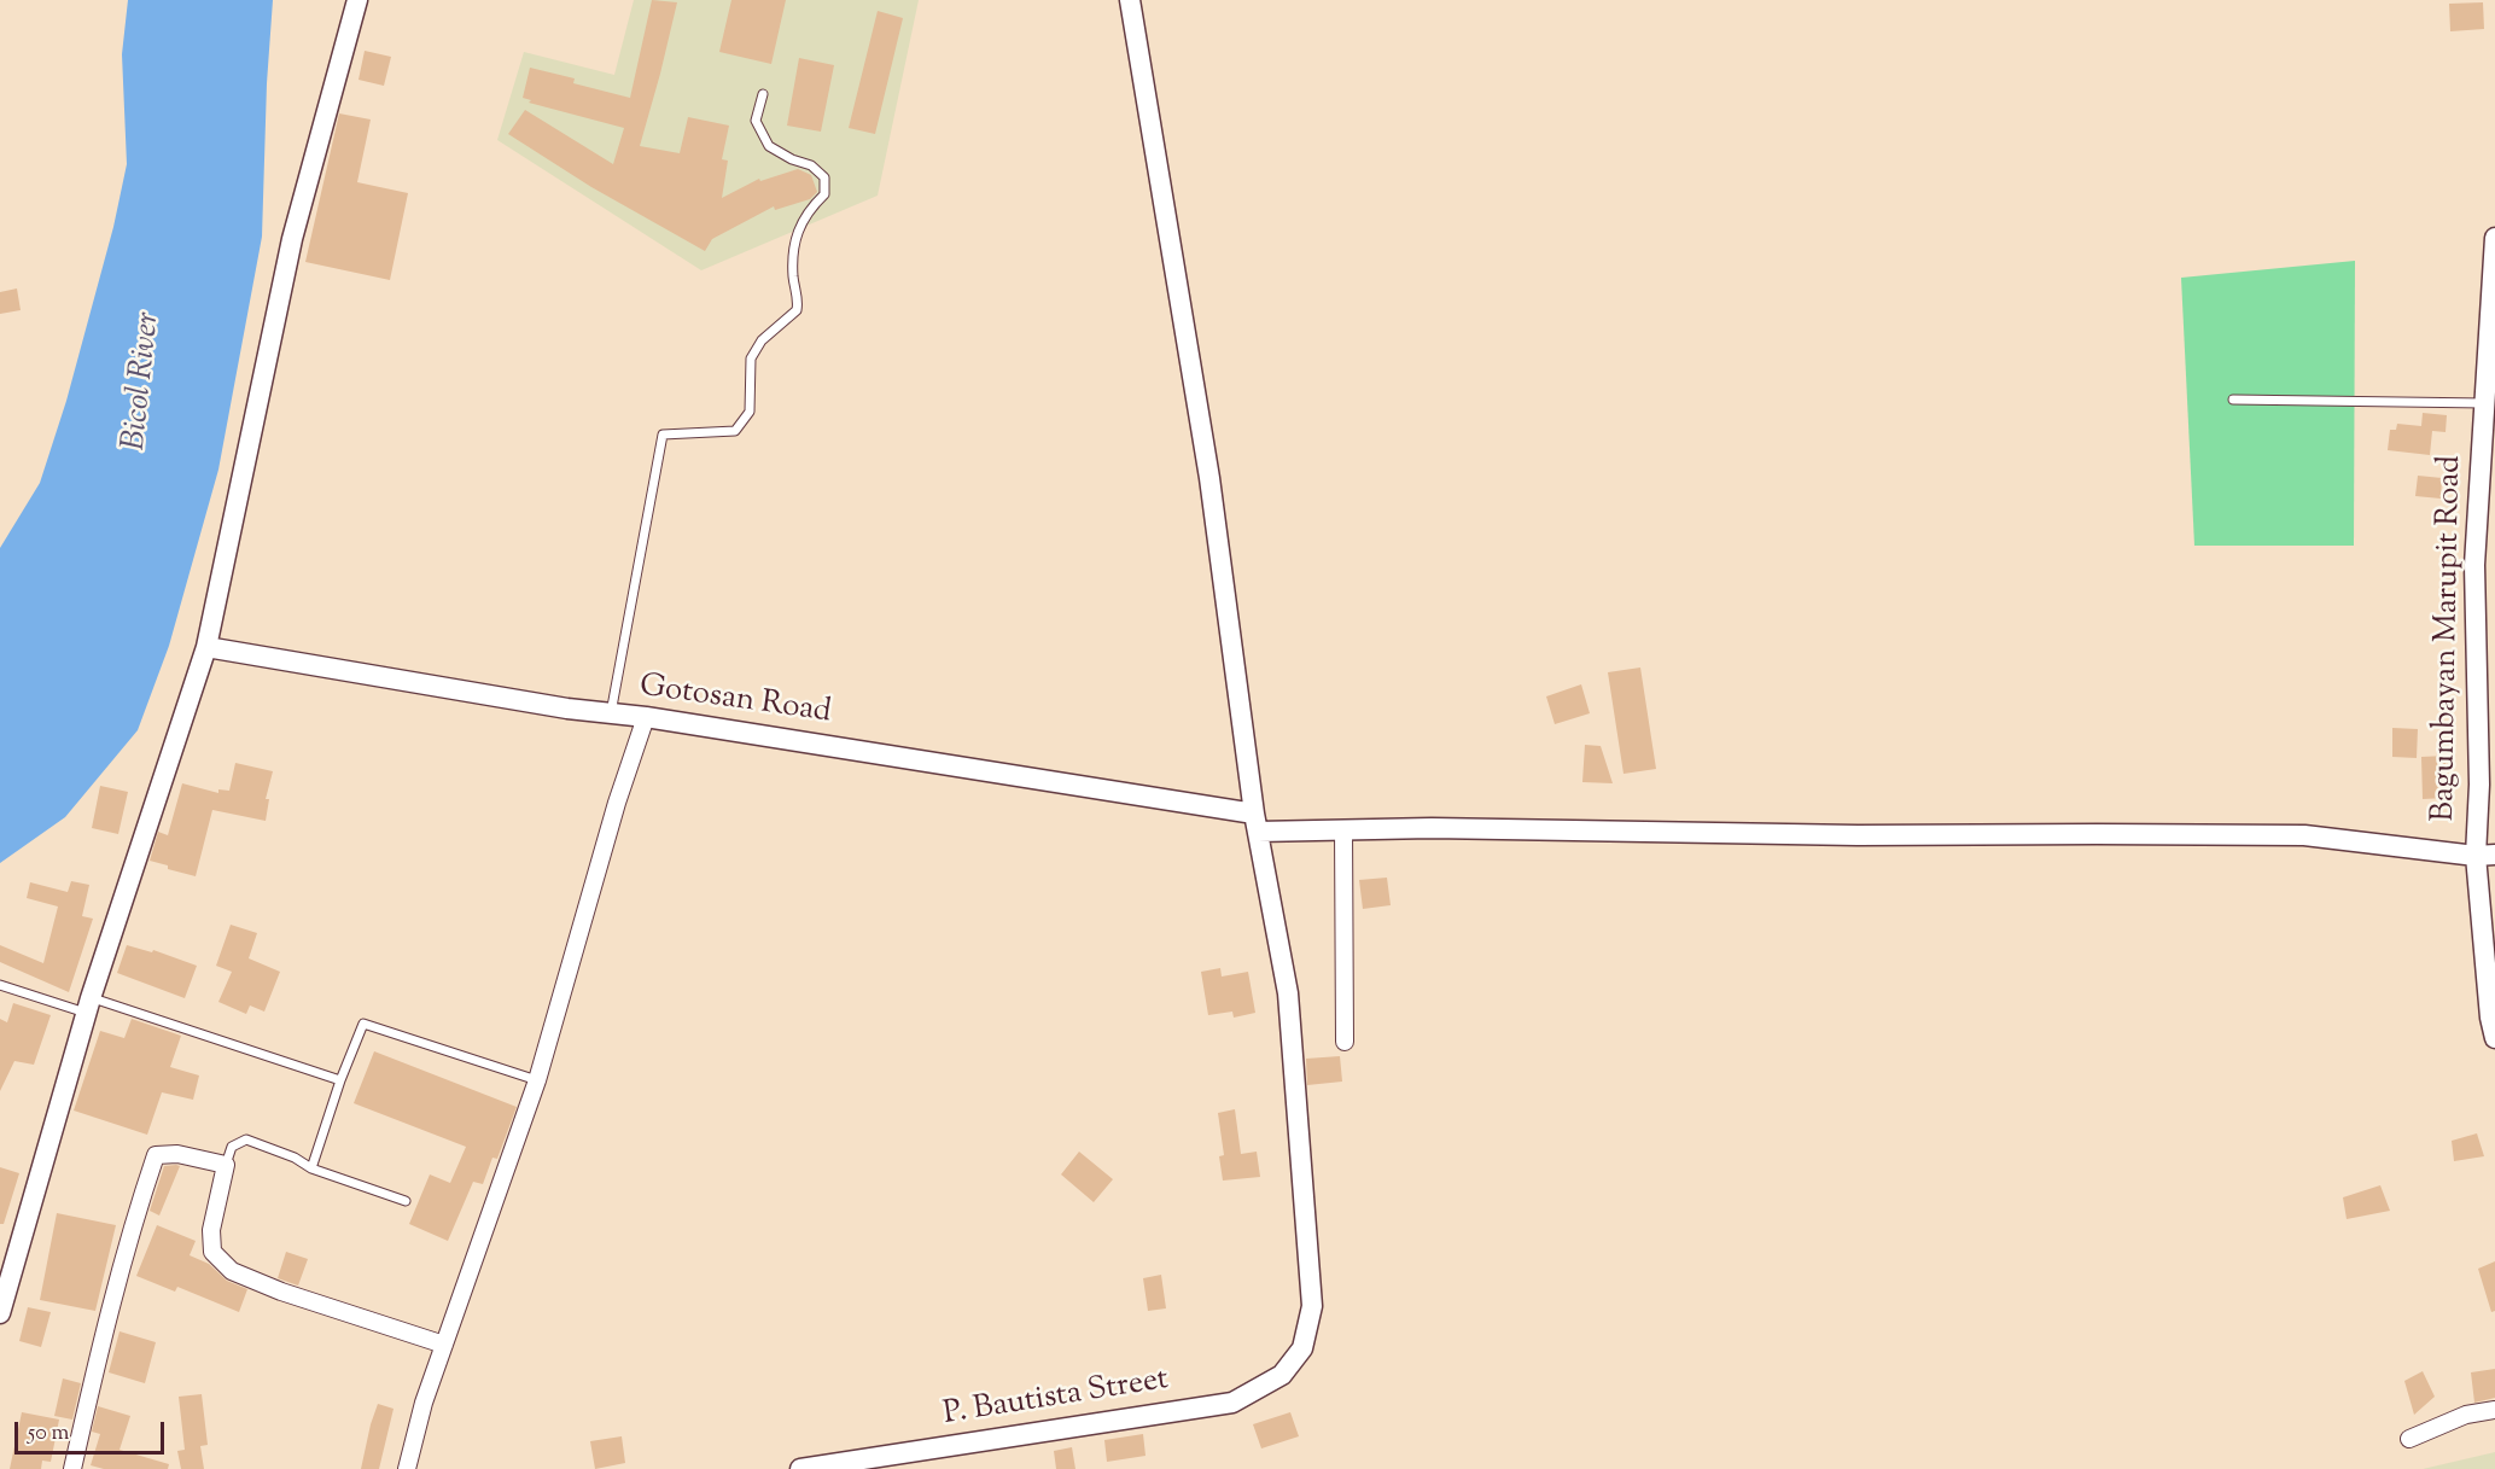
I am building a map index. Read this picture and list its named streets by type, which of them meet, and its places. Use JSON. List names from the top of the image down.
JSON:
{
  "streets": {
    "street": ["Bagumbayan Marupit Road", "Gotosan Road", "P. Bautista Street"]
  },
  "crossings": [
    ["Bagumbayan Marupit Road", "Gotosan Road"],
    ["Gotosan Road", "P. Bautista Street"]
  ],
  "water": ["Bicol River"],
  "scale_bar": "50 m"
}
